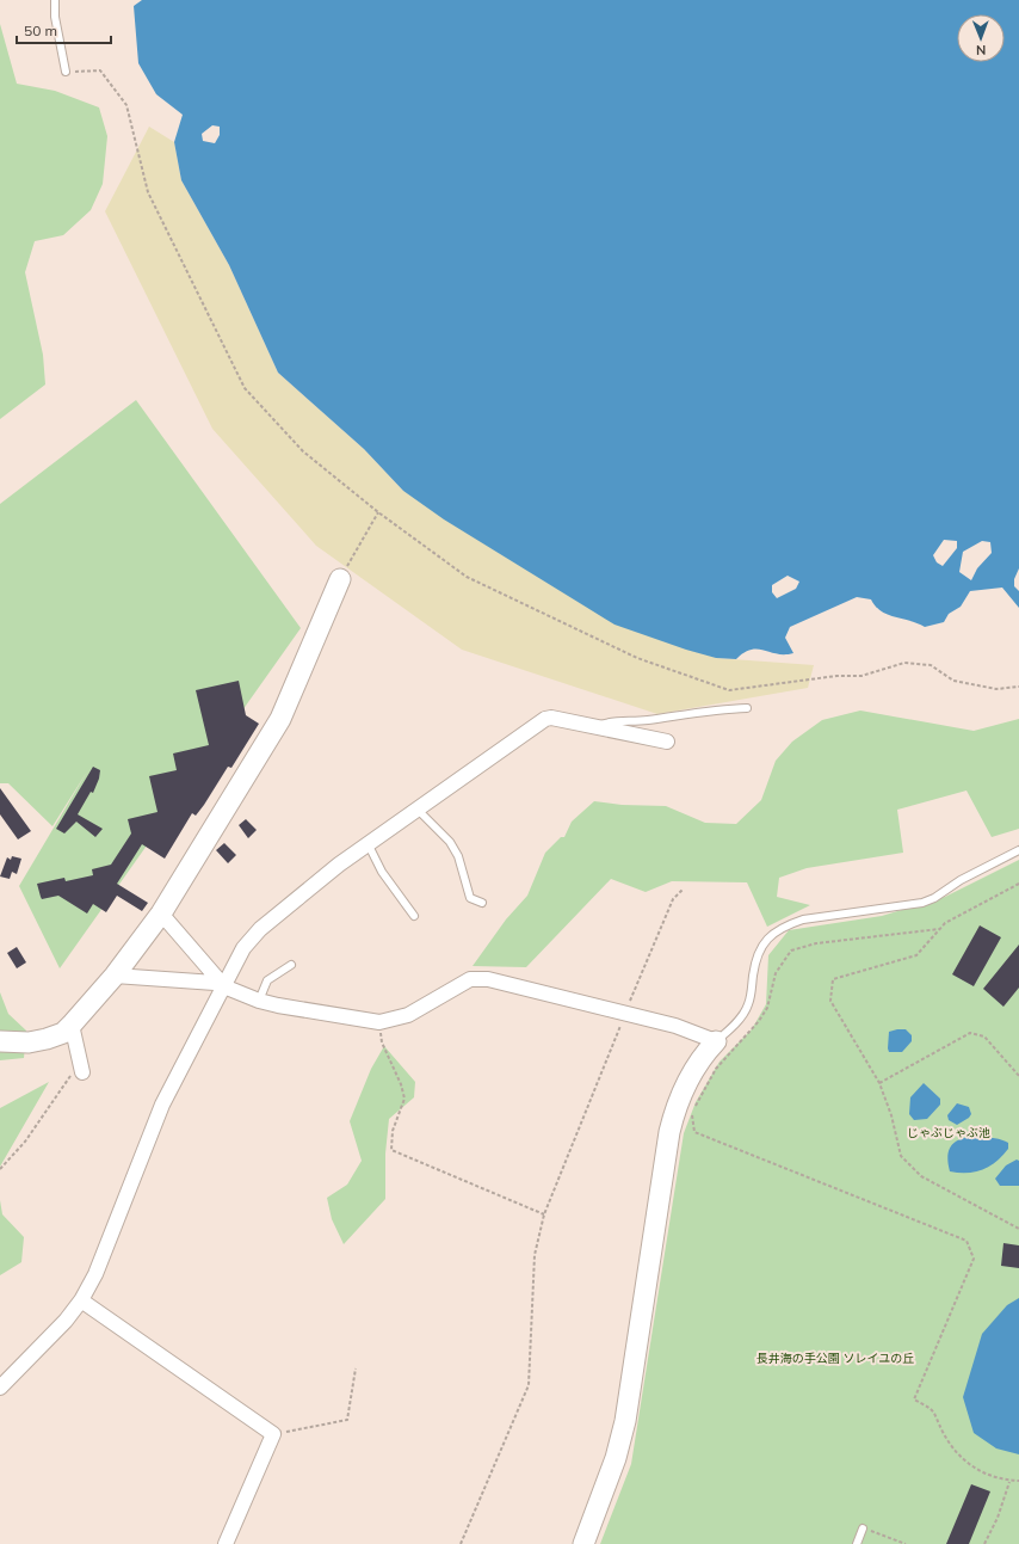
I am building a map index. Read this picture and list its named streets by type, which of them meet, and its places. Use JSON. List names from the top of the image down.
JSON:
{
  "parks": ["じゃぶじゃぶ池", "長井海の手公園 ソレイユの丘"],
  "scale_bar": "50 m",
  "north": "bottom"
}
